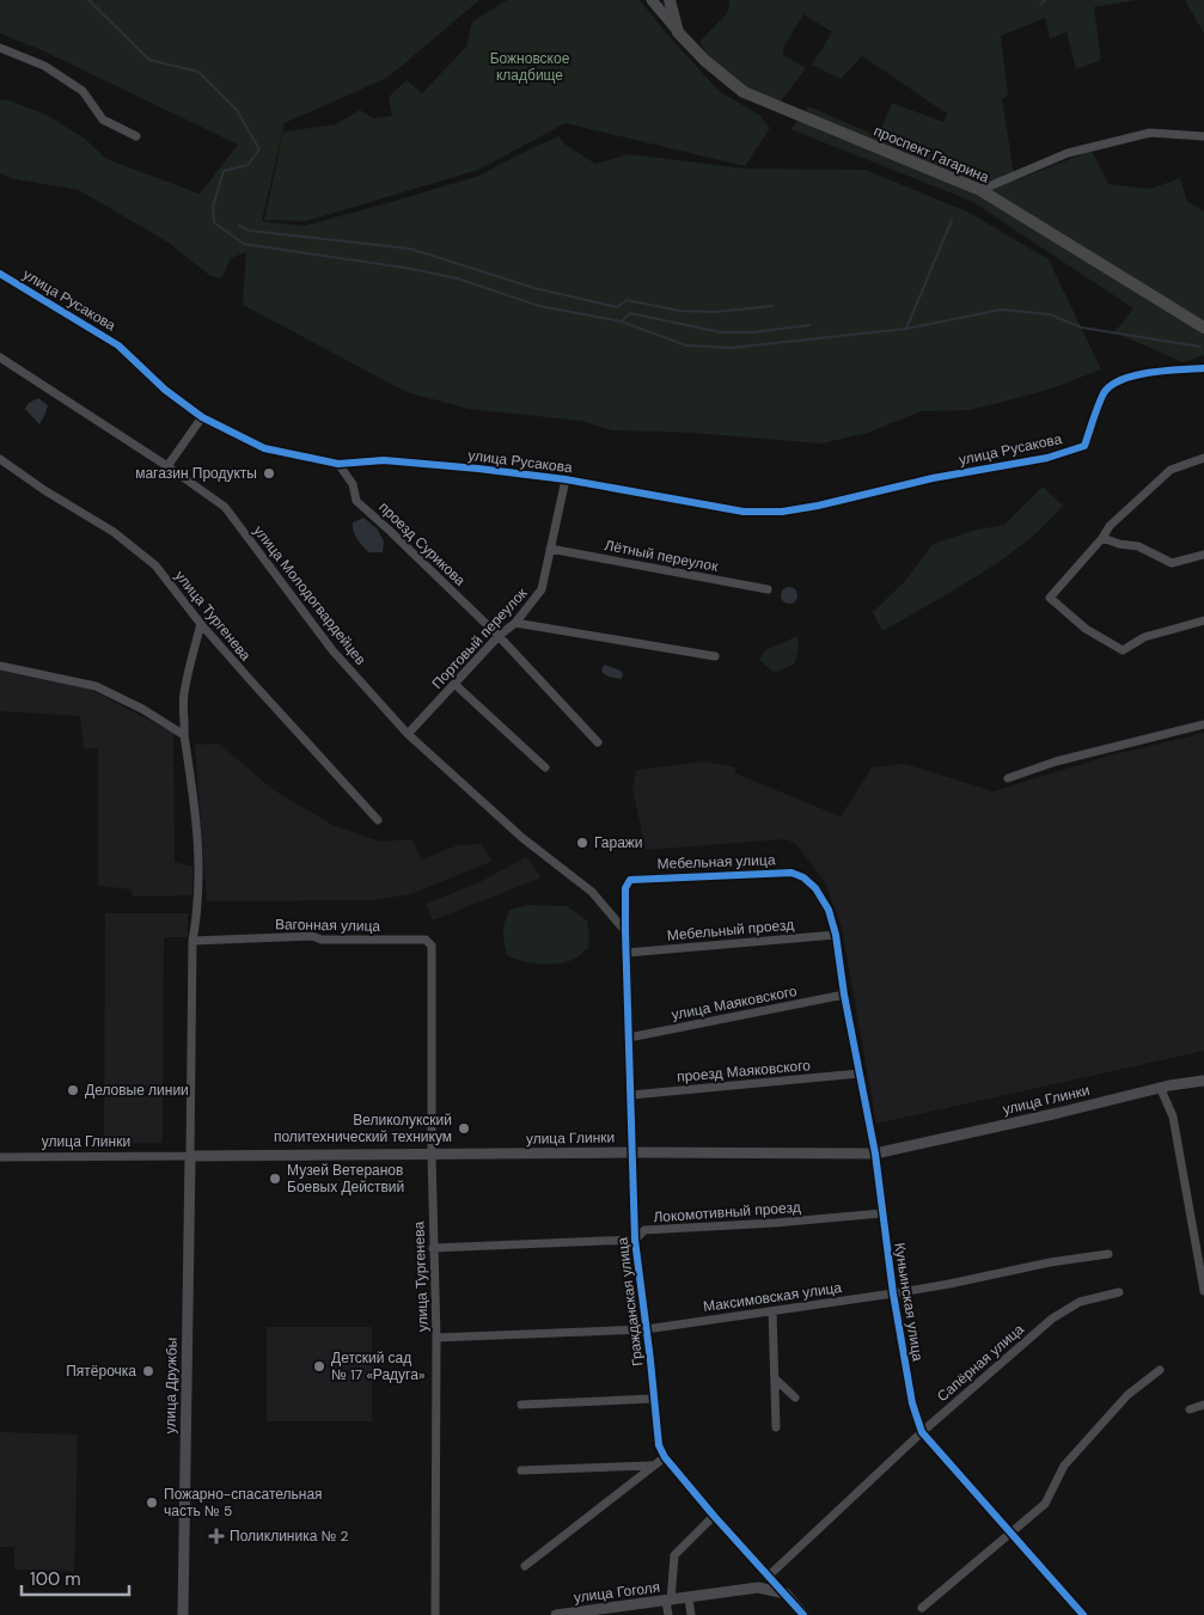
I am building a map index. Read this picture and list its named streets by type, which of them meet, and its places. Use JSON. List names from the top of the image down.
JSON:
{
  "streets": {
    "main road": ["проспект Гагарина"],
    "street": [
      "улица Русакова",
      "проезд Сурикова",
      "Лётный переулок",
      "улица Молодогвардейцев",
      "улица Тургенева",
      "Портовый переулок",
      "Мебельная улица",
      "Вагонная улица",
      "Мебельный проезд",
      "улица Маяковского",
      "проезд Маяковского",
      "улица Глинки",
      "Локомотивный проезд",
      "Максимовская улица",
      "Гражданская улица",
      "Куньинская улица",
      "Сапёрная улица",
      "улица Дружбы",
      "улица Гоголя"
    ]
  },
  "crossings": [
    ["улица Русакова", "проезд Сурикова"],
    ["улица Русакова", "Портовый переулок"],
    ["проезд Сурикова", "Портовый переулок"],
    ["Лётный переулок", "Портовый переулок"],
    ["улица Молодогвардейцев", "Портовый переулок"],
    ["улица Молодогвардейцев", "Гражданская улица"],
    ["улица Тургенева", "Вагонная улица"],
    ["улица Тургенева", "улица Глинки"],
    ["улица Тургенева", "Локомотивный проезд"],
    ["улица Тургенева", "Максимовская улица"],
    ["Мебельная улица", "Гражданская улица"],
    ["Мебельная улица", "Куньинская улица"],
    ["Мебельный проезд", "Гражданская улица"],
    ["Мебельный проезд", "Куньинская улица"],
    ["улица Маяковского", "Гражданская улица"],
    ["улица Маяковского", "Куньинская улица"],
    ["проезд Маяковского", "Гражданская улица"],
    ["проезд Маяковского", "Куньинская улица"],
    ["улица Глинки", "Гражданская улица"],
    ["улица Глинки", "Куньинская улица"],
    ["улица Глинки", "улица Дружбы"],
    ["Локомотивный проезд", "Гражданская улица"],
    ["Локомотивный проезд", "Куньинская улица"],
    ["Максимовская улица", "Гражданская улица"],
    ["Максимовская улица", "Куньинская улица"],
    ["Гражданская улица", "Сапёрная улица"],
    ["Гражданская улица", "улица Гоголя"],
    ["Куньинская улица", "Сапёрная улица"]
  ],
  "parks": ["Божновское кладбище"],
  "places": {
    "other": [
      "магазин Продукты",
      "Гаражи",
      "Деловые линии",
      "Великолукский политехнический техникум",
      "Музей Ветеранов Боевых Действий",
      "Детский сад № 17 «Радуга»",
      "Пятёрочка",
      "Пожарно-спасательная часть № 5"
    ],
    "health": ["Поликлиника № 2"]
  },
  "scale_bar": "100 m"
}
